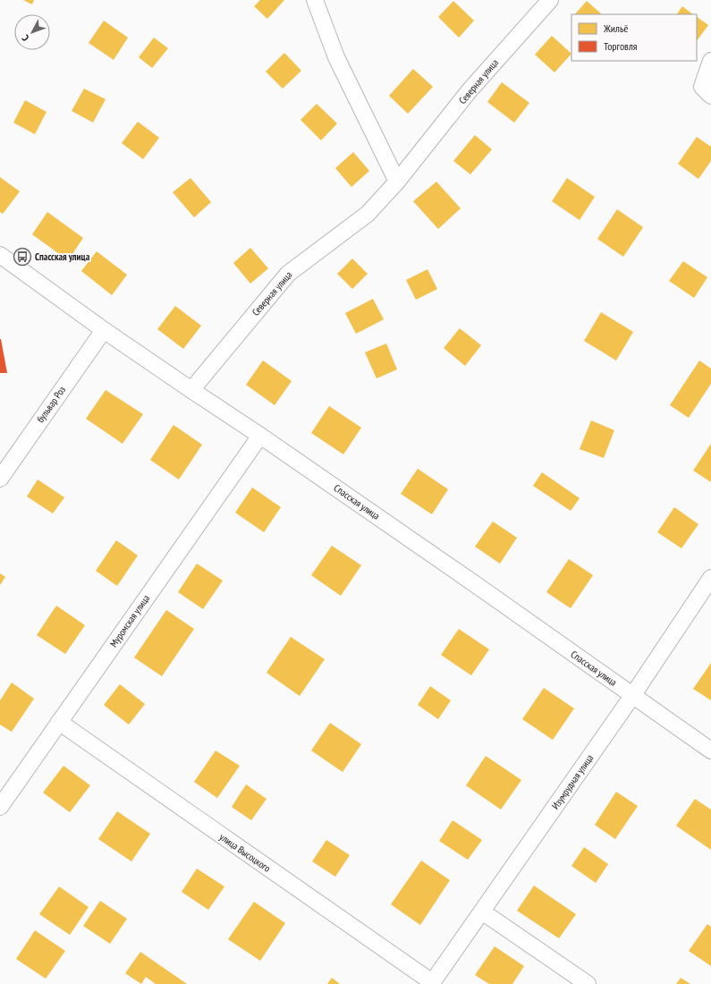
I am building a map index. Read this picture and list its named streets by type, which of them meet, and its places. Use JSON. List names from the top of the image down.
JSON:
{
  "streets": {
    "street": [
      "Северная улица",
      "бульвар Роз",
      "Спасская улица",
      "Муромская улица",
      "Изумрудная улица",
      "улица Высоцкого"
    ]
  },
  "crossings": [
    ["Северная улица", "Спасская улица"],
    ["бульвар Роз", "Спасская улица"],
    ["Спасская улица", "Муромская улица"],
    ["Спасская улица", "Изумрудная улица"],
    ["Муромская улица", "улица Высоцкого"],
    ["Изумрудная улица", "улица Высоцкого"]
  ],
  "places": {
    "bus stop": ["Спасская улица"]
  },
  "legend": ["Жильё", "Торговля"],
  "north": "bottom left"
}
